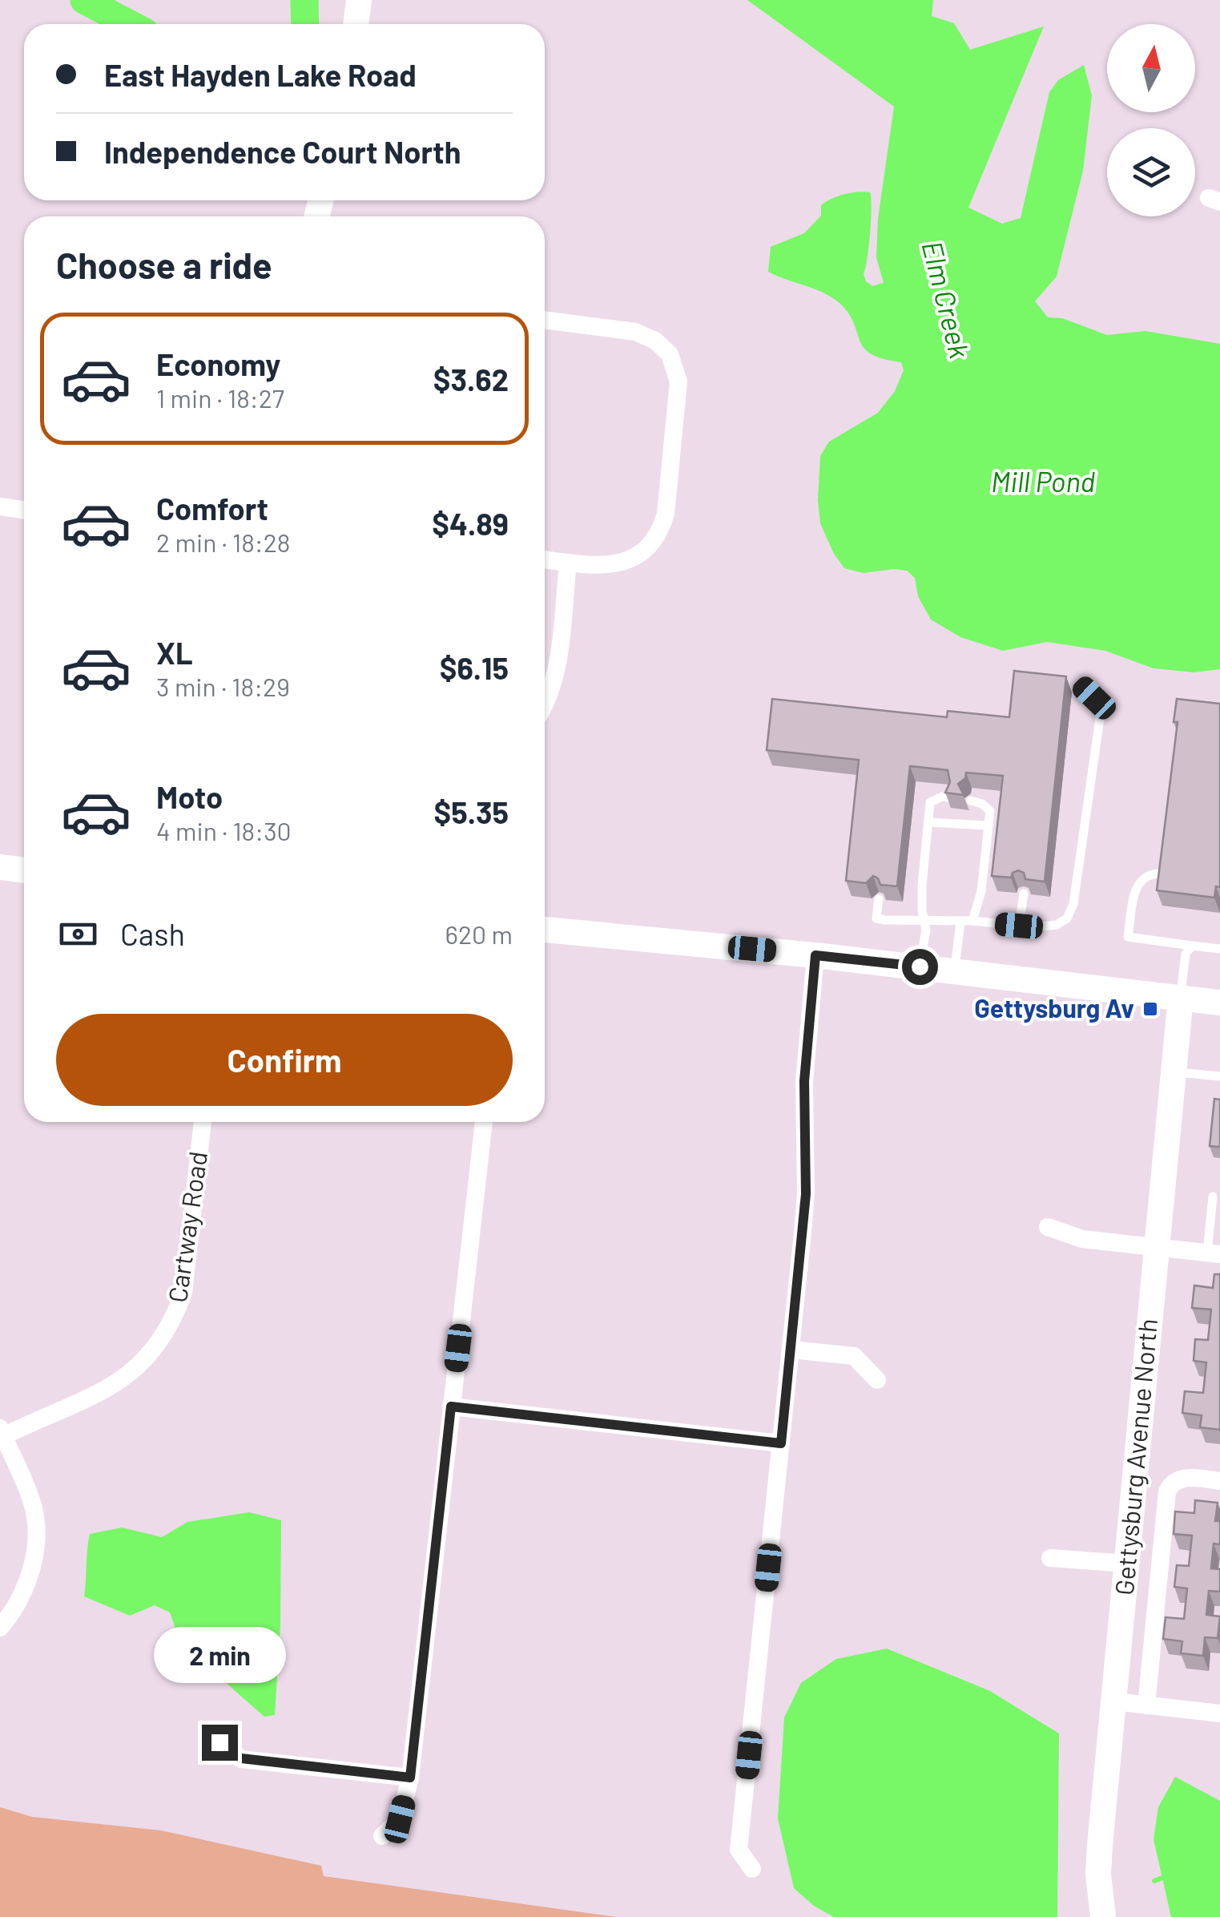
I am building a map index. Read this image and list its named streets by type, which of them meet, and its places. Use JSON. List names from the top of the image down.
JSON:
{
  "streets": {
    "street": ["Cartway Road", "Gettysburg Avenue North"]
  },
  "water": ["Elm Creek", "Mill Pond"],
  "places": {
    "transit": ["Gettysburg Av"]
  },
  "north": "top",
  "page": {
    "banner": ["East Hayden Lake Road", "Independence Court North"],
    "heading": "Choose a ride",
    "list": [
      {
        "name": "Economy",
        "note": "1 min · 18:27",
        "value": "$3.62"
      },
      {
        "name": "Comfort",
        "note": "2 min · 18:28",
        "value": "$4.89"
      },
      {
        "name": "XL",
        "note": "3 min · 18:29",
        "value": "$6.15"
      },
      {
        "name": "Moto",
        "note": "4 min · 18:30",
        "value": "$5.35"
      }
    ],
    "pay": ["Cash", "620 m"],
    "buttons": "Confirm",
    "bubble": "2 min"
  }
}
